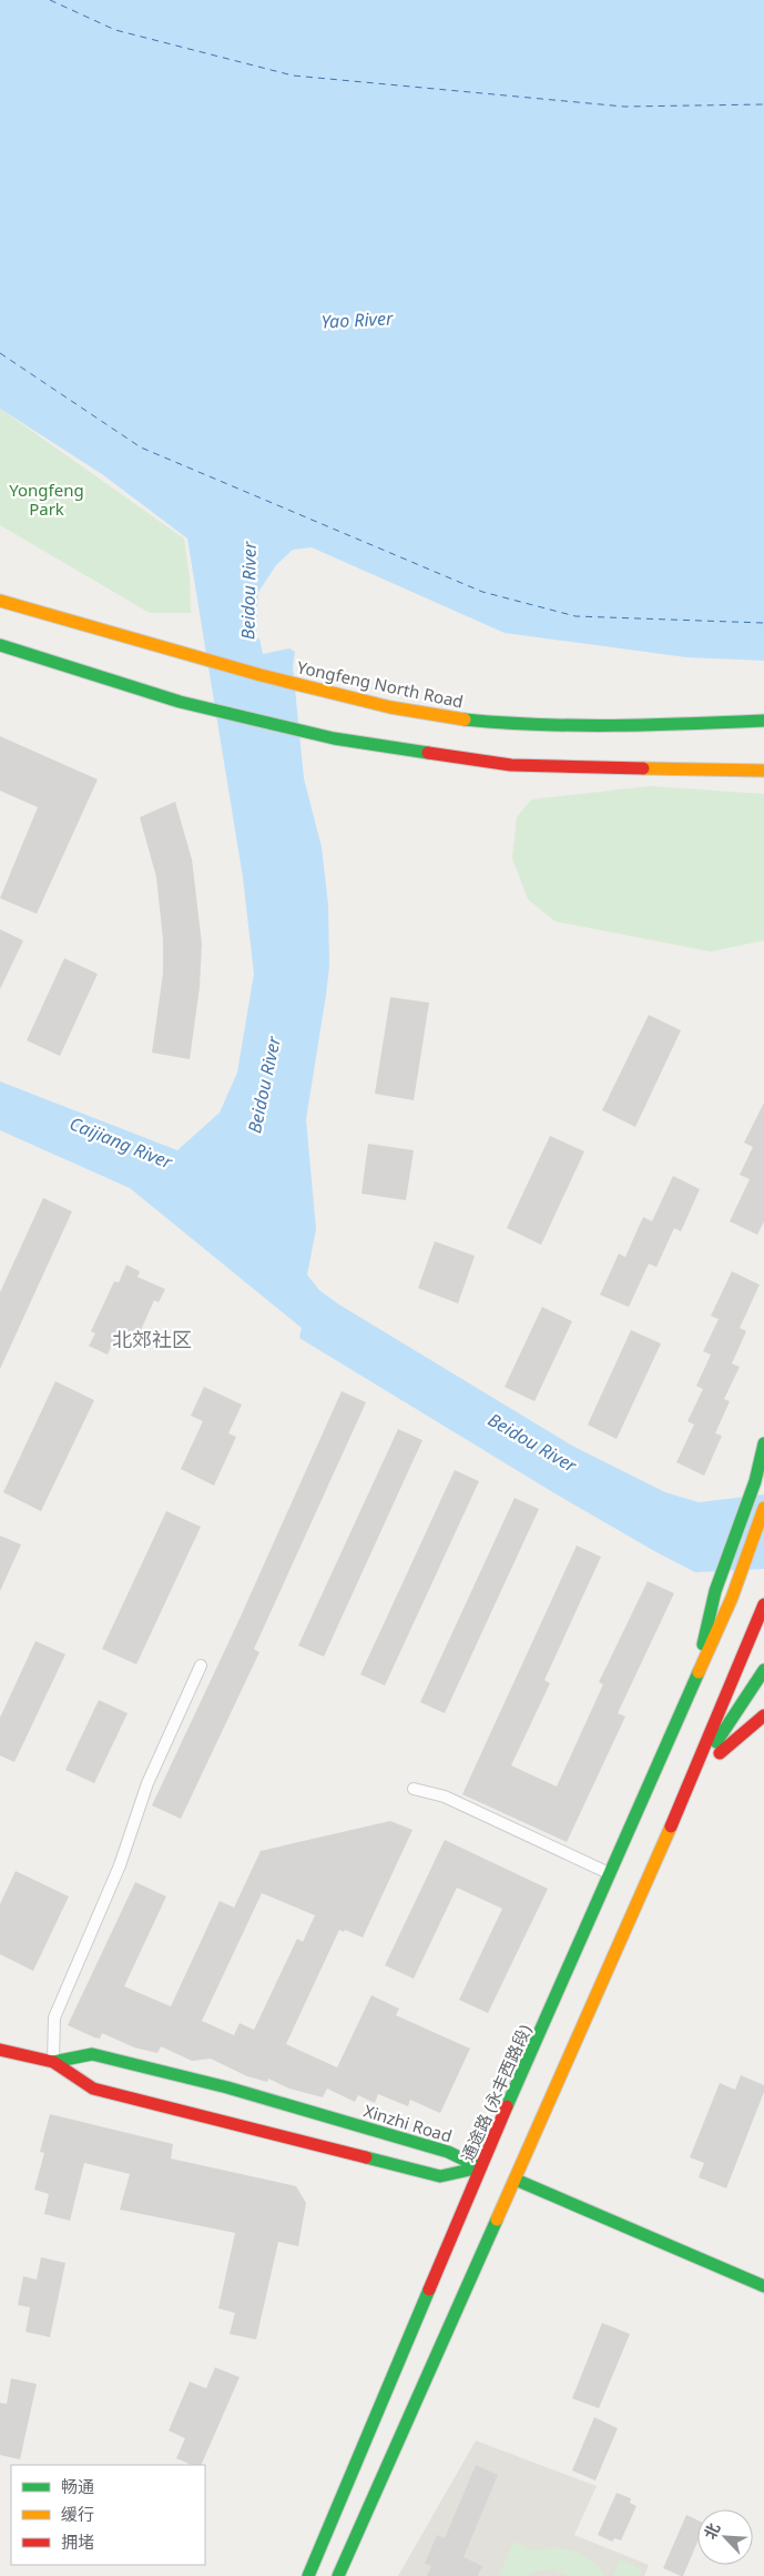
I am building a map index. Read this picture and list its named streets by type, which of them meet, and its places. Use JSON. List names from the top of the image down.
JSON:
{
  "streets": {
    "main road": ["Yongfeng North Road", "通途路 (永丰西路段)", "Xinzhi Road"]
  },
  "crossings": [
    ["通途路 (永丰西路段)", "Xinzhi Road"]
  ],
  "districts": ["北郊社区"],
  "water": ["Yao River", "Beidou River", "Caijiang River"],
  "parks": ["Yongfeng Park"],
  "legend": ["畅通", "缓行", "拥堵"],
  "north": "top left"
}
